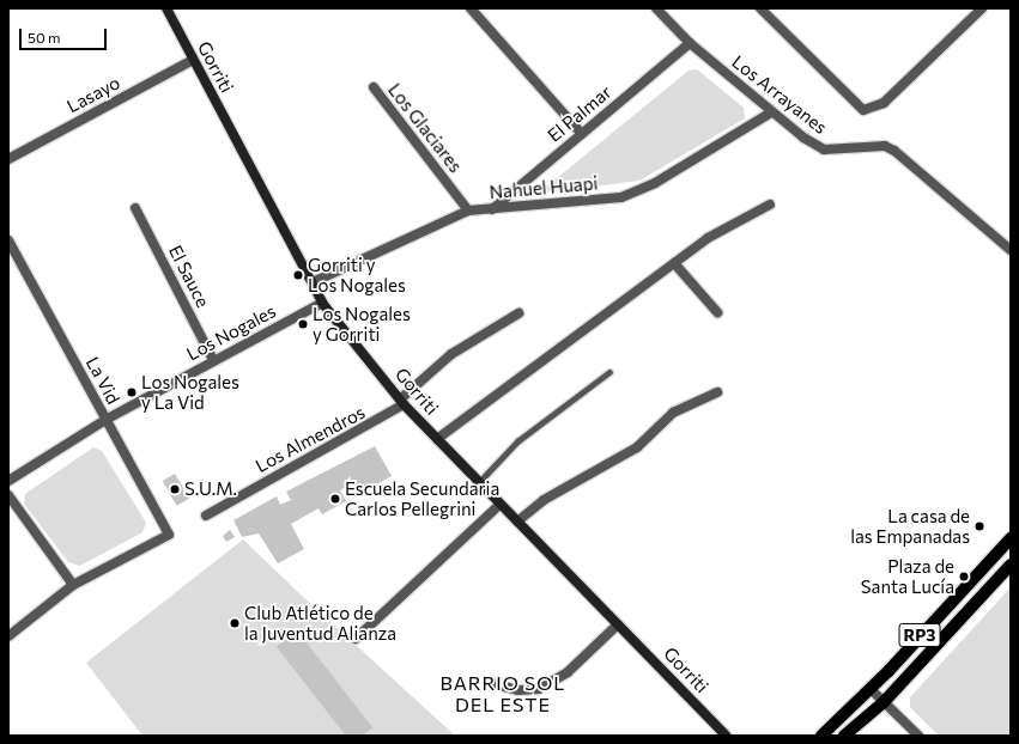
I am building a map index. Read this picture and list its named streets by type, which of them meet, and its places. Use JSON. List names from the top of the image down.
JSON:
{
  "streets": {
    "main road": ["RP3"],
    "street": [
      "Gorriti",
      "Lasayo",
      "Los Arrayanes",
      "El Palmar",
      "Los Glaciares",
      "Nahuel Huapi",
      "El Sauce",
      "Los Nogales",
      "La Vid",
      "Los Almendros"
    ]
  },
  "crossings": [
    ["Gorriti", "Lasayo"],
    ["Gorriti", "Nahuel Huapi"],
    ["Gorriti", "Los Nogales"],
    ["Gorriti", "Los Almendros"],
    ["Los Arrayanes", "El Palmar"],
    ["Los Arrayanes", "Nahuel Huapi"],
    ["El Palmar", "Nahuel Huapi"],
    ["Los Glaciares", "Nahuel Huapi"],
    ["El Sauce", "Los Nogales"],
    ["Los Nogales", "La Vid"]
  ],
  "districts": ["BARRIO SOL DEL ESTE"],
  "places": [
    "Gorriti y Los Nogales",
    "Los Nogales y Gorriti",
    "Los Nogales y La Vid",
    "S.U.M.",
    "Escuela Secundaria Carlos Pellegrini",
    "La casa de las Empanadas",
    "Plaza de Santa Lucía",
    "Club Atlético de la Juventud Alianza"
  ],
  "scale_bar": "50 m"
}
